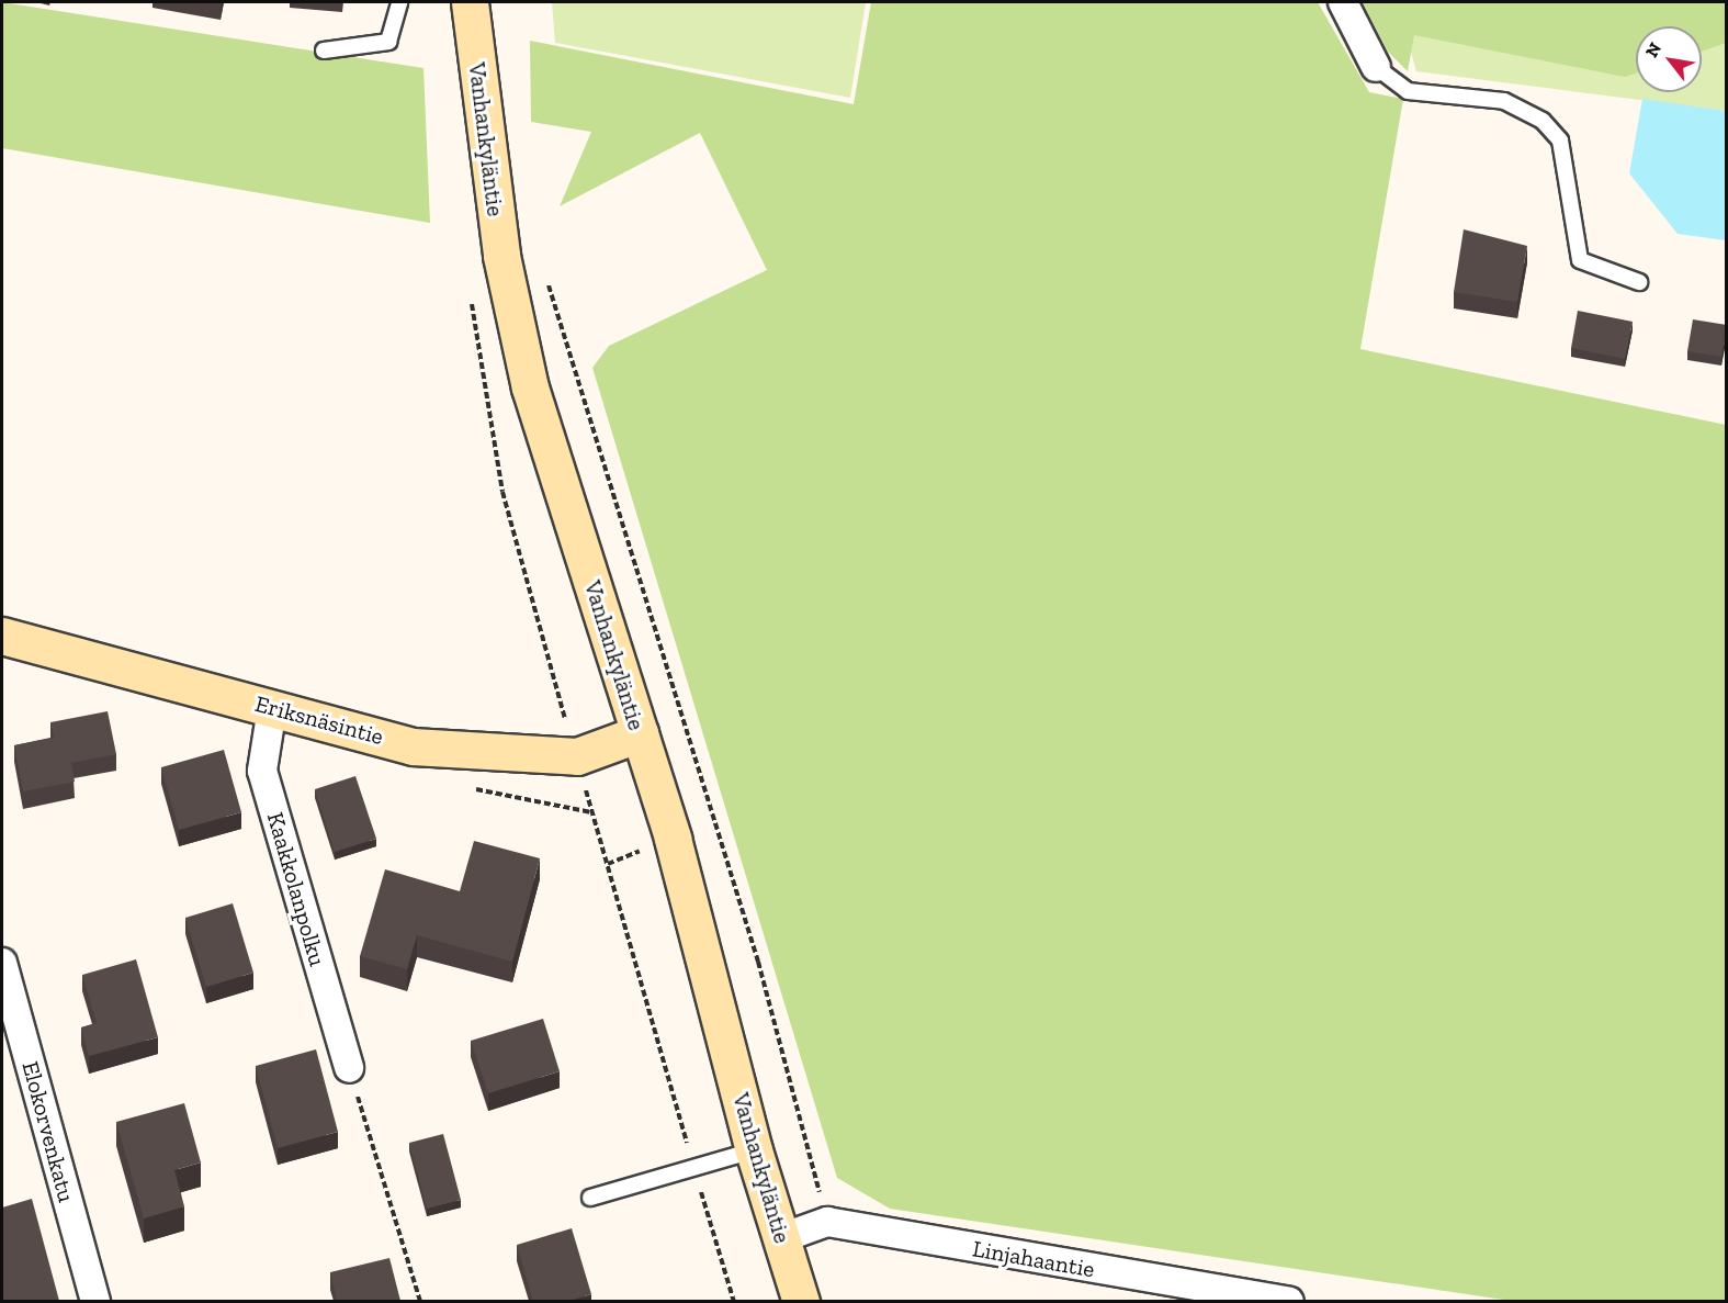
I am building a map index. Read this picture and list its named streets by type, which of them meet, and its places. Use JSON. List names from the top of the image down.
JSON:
{
  "streets": {
    "street": [
      "Vanhankyläntie",
      "Eriksnäsintie",
      "Kaakkolanpolku",
      "Elokorvenkatu",
      "Linjahaantie"
    ]
  },
  "crossings": [
    ["Vanhankyläntie", "Eriksnäsintie"],
    ["Vanhankyläntie", "Linjahaantie"],
    ["Eriksnäsintie", "Kaakkolanpolku"]
  ],
  "north": "top left"
}
